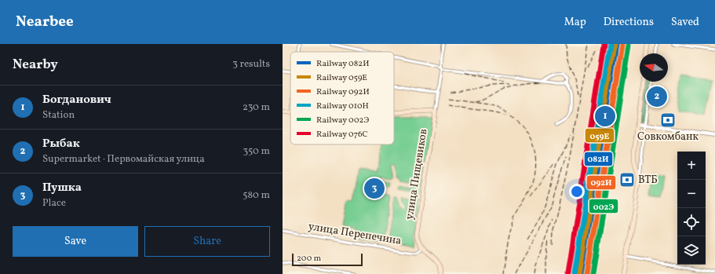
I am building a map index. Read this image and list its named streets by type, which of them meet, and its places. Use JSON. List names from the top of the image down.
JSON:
{
  "streets": {
    "main road": ["улица Пищевиков"],
    "street": ["улица Перепечина"]
  },
  "crossings": [
    ["улица Пищевиков", "улица Перепечина"]
  ],
  "places": {
    "bank": ["Совкомбанк", "ВТБ"]
  },
  "lines": [
    "rail line 082И",
    "rail line 059Е",
    "rail line 010Н",
    "rail line 076С",
    "rail line 092И",
    "rail line 002Э"
  ],
  "legend": [
    "Railway 082И",
    "Railway 059Е",
    "Railway 092И",
    "Railway 010Н",
    "Railway 002Э",
    "Railway 076С"
  ],
  "scale_bar": "200 m",
  "north": "left",
  "page": {
    "header": "Nearbee",
    "nav": ["Map", "Directions", "Saved"],
    "heading": ["Nearby", "3 results"],
    "list": [
      {
        "mark": "1",
        "name": "Богданович",
        "note": "Station",
        "value": "230 m"
      },
      {
        "mark": "2",
        "name": "Рыбак",
        "note": "Supermarket · Первомайская улица",
        "value": "350 m"
      },
      {
        "mark": "3",
        "name": "Пушка",
        "note": "Place",
        "value": "580 m"
      }
    ],
    "pins": ["2", "1", "3"],
    "map_buttons": ["+", "−"],
    "buttons": ["Save", "Share"],
    "scale": "200 m"
  }
}
